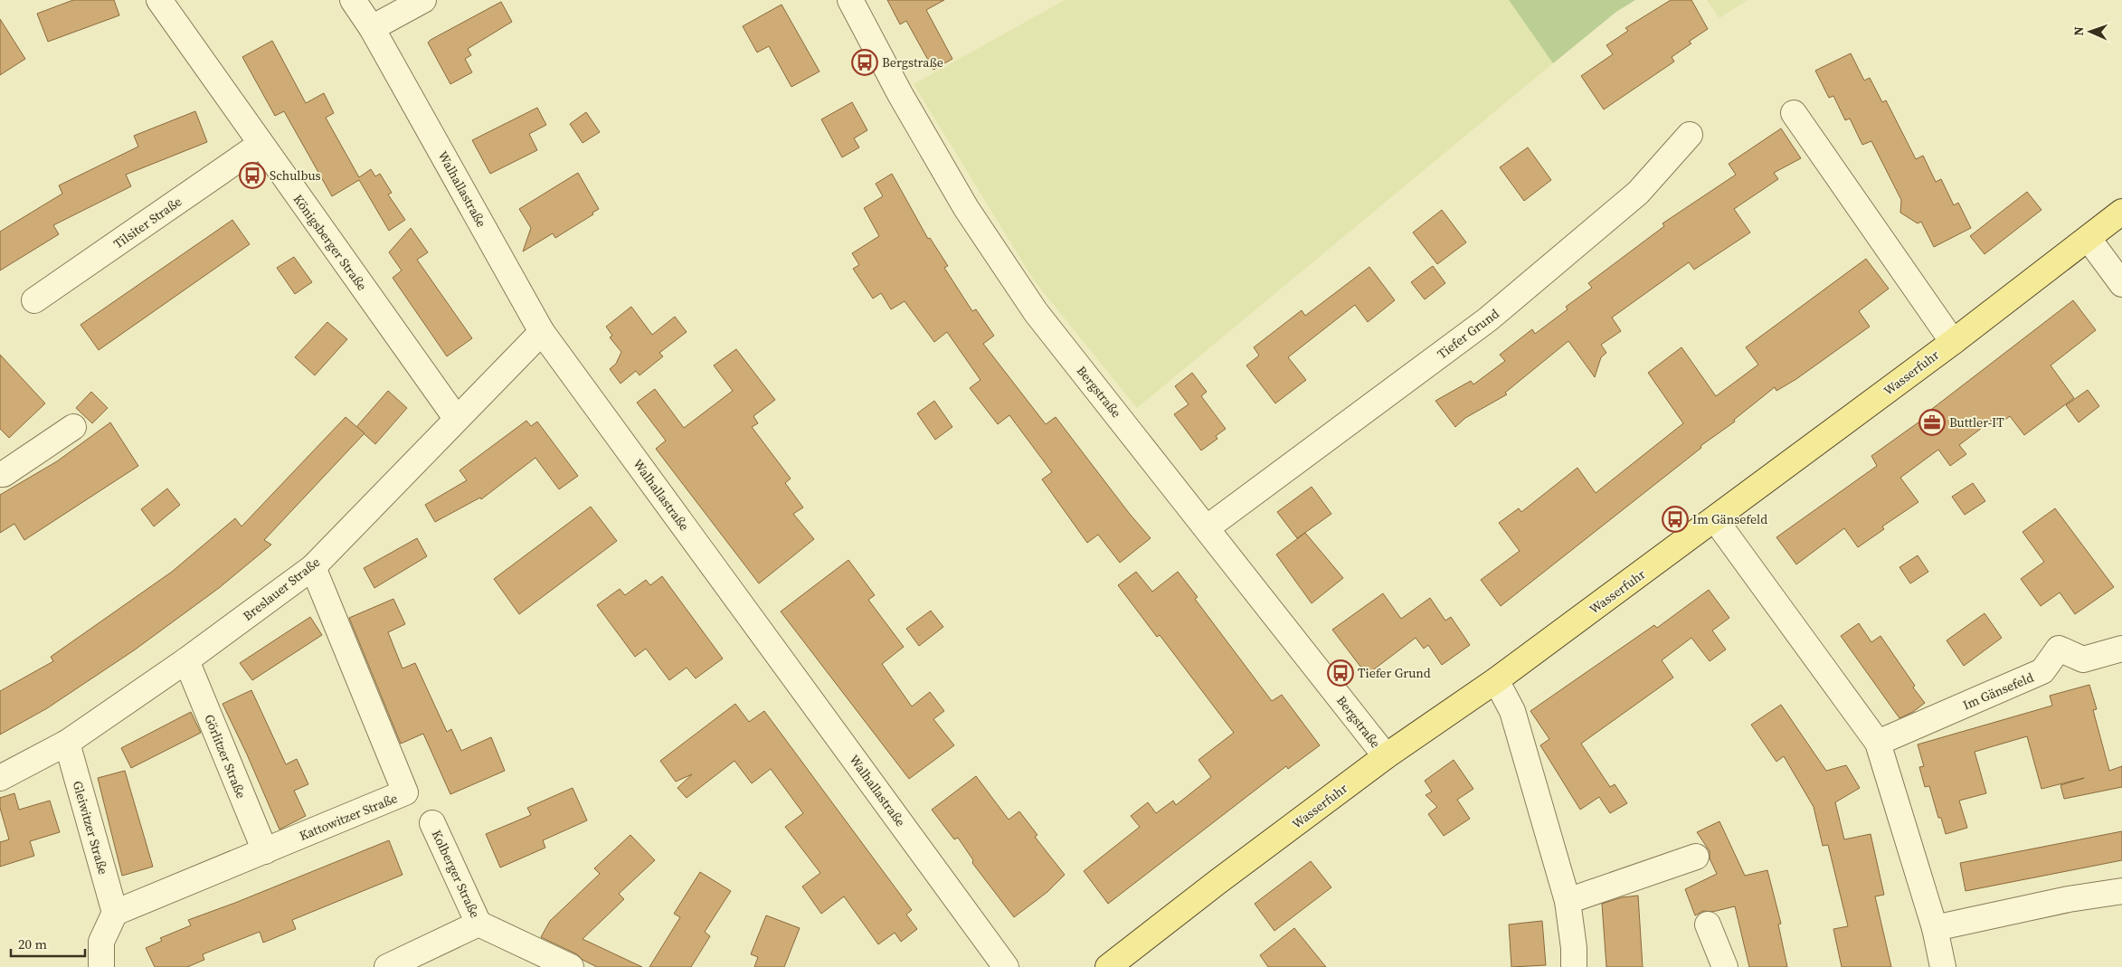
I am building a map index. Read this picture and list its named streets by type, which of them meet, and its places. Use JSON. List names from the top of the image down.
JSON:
{
  "streets": {
    "main road": ["Wasserfuhr"],
    "street": [
      "Walhallastraße",
      "Tilsiter Straße",
      "Königsberger Straße",
      "Tiefer Grund",
      "Bergstraße",
      "Breslauer Straße",
      "Im Gänsefeld",
      "Görlitzer Straße",
      "Kattowitzer Straße",
      "Gleiwitzer Straße",
      "Kolberger Straße"
    ]
  },
  "crossings": [
    ["Walhallastraße", "Breslauer Straße"],
    ["Tilsiter Straße", "Königsberger Straße"],
    ["Königsberger Straße", "Breslauer Straße"],
    ["Tiefer Grund", "Bergstraße"],
    ["Wasserfuhr", "Bergstraße"],
    ["Breslauer Straße", "Görlitzer Straße"],
    ["Breslauer Straße", "Kattowitzer Straße"],
    ["Breslauer Straße", "Gleiwitzer Straße"],
    ["Görlitzer Straße", "Kattowitzer Straße"],
    ["Kattowitzer Straße", "Gleiwitzer Straße"]
  ],
  "places": {
    "bus stop": [
      "Bergstraße",
      "Schulbus",
      "Im Gänsefeld",
      "Tiefer Grund"
    ],
    "office": ["Buttler-IT"]
  },
  "scale_bar": "20 m",
  "north": "left"
}
